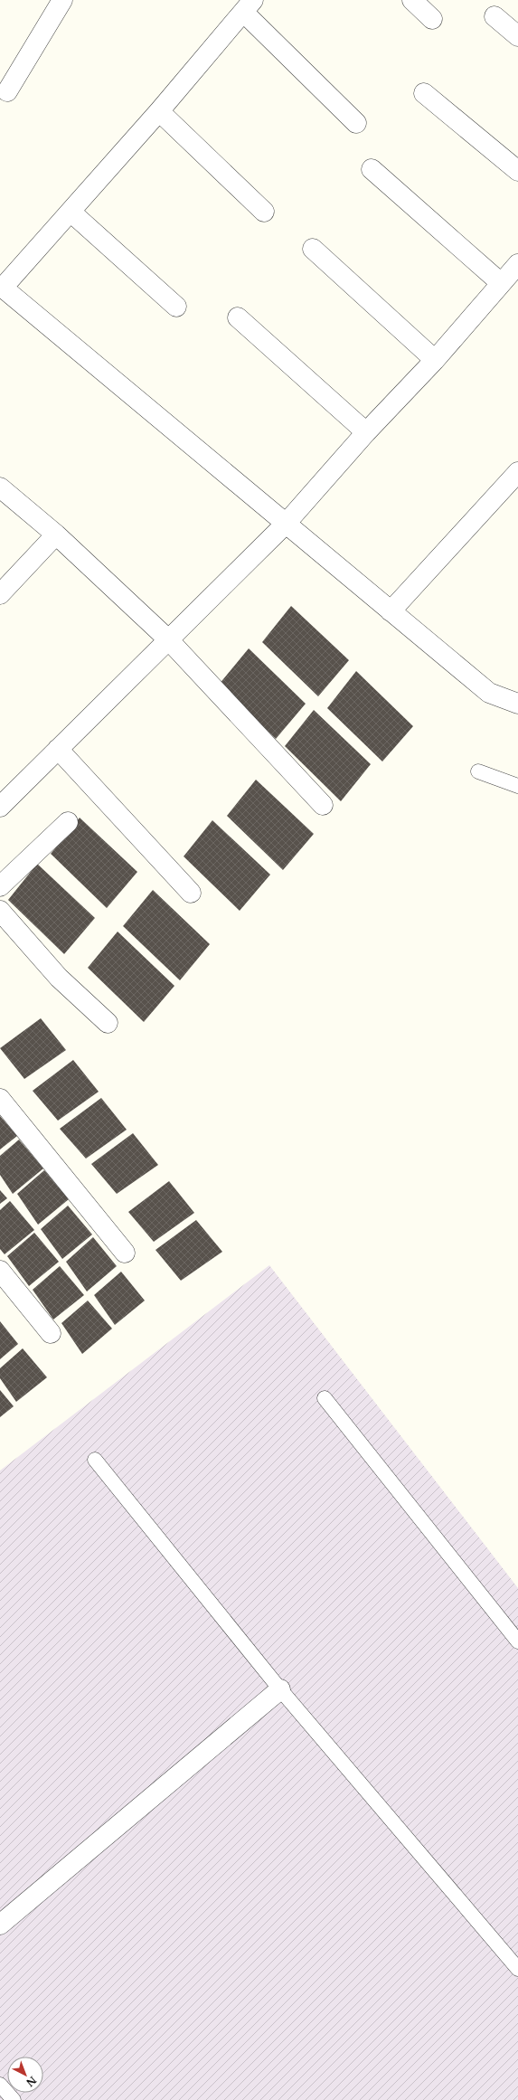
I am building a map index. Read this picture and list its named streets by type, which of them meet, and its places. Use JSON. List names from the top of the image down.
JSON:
{
  "north": "bottom right"
}
